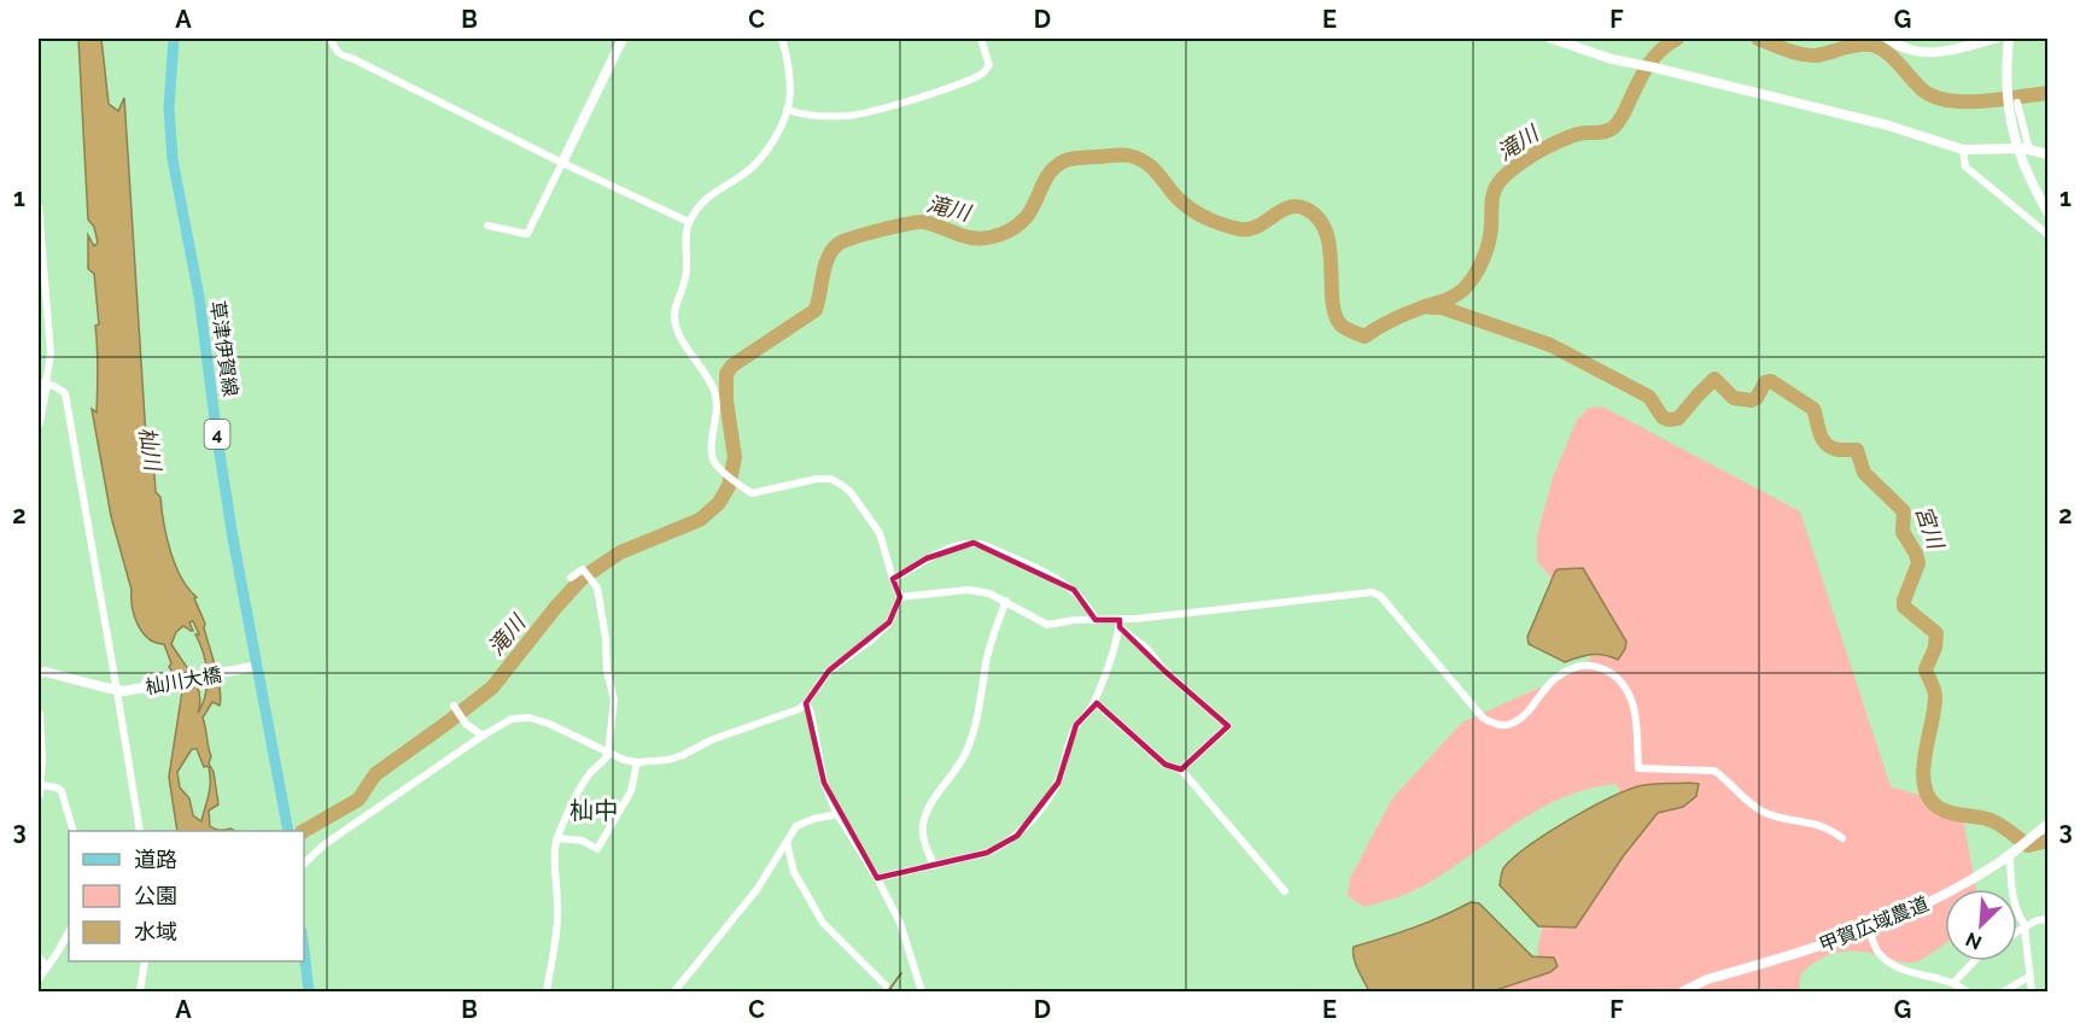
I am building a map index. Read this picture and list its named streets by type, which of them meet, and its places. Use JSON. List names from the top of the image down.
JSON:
{
  "streets": {
    "main road": ["草津伊賀線", "4"],
    "street": ["杣川大橋", "甲賀広域農道"]
  },
  "crossings": [
    ["草津伊賀線", "杣川大橋"]
  ],
  "districts": ["杣中"],
  "water": ["滝川", "杣川", "宮川"],
  "legend": ["道路", "公園", "水域"],
  "north": "bottom left",
  "grid": {
    "columns": [
      "A",
      "B",
      "C",
      "D",
      "E",
      "F",
      "G"
    ],
    "rows": ["1", "2", "3"]
  }
}
